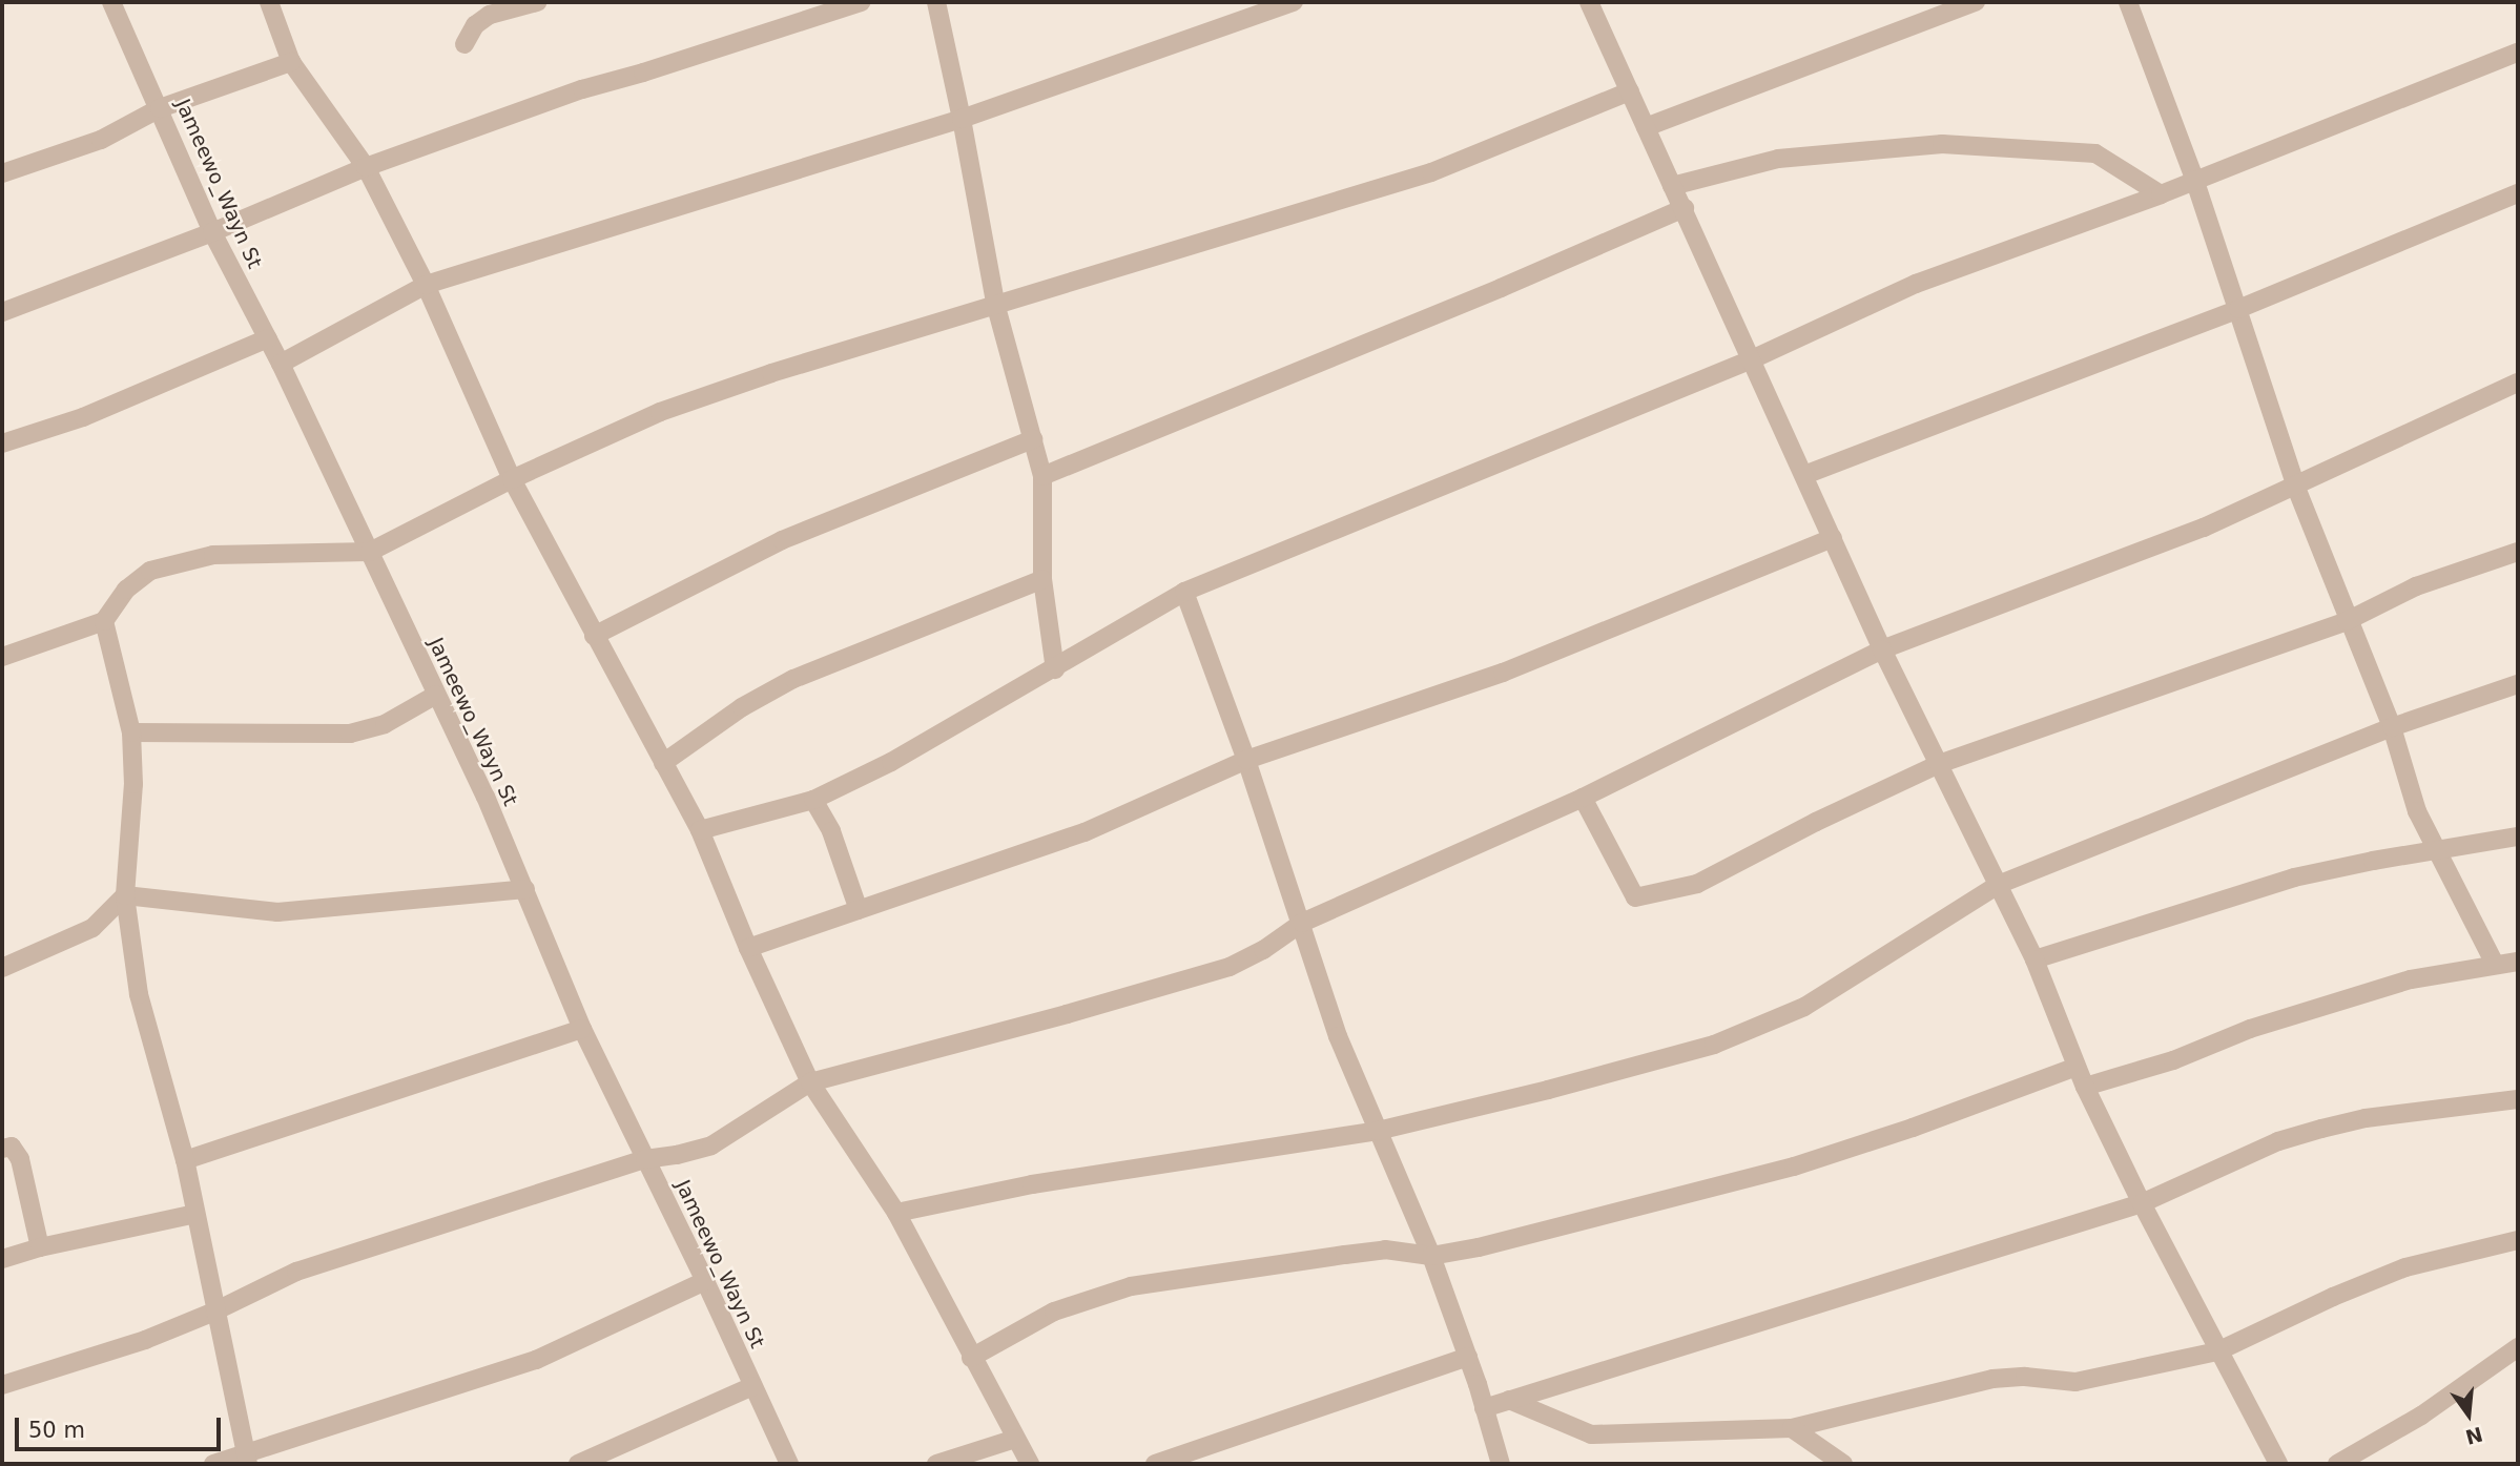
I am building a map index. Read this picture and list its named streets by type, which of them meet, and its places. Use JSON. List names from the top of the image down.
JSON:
{
  "streets": {
    "street": ["Jameewo_Wayn St"]
  },
  "scale_bar": "50 m",
  "north": "bottom"
}
